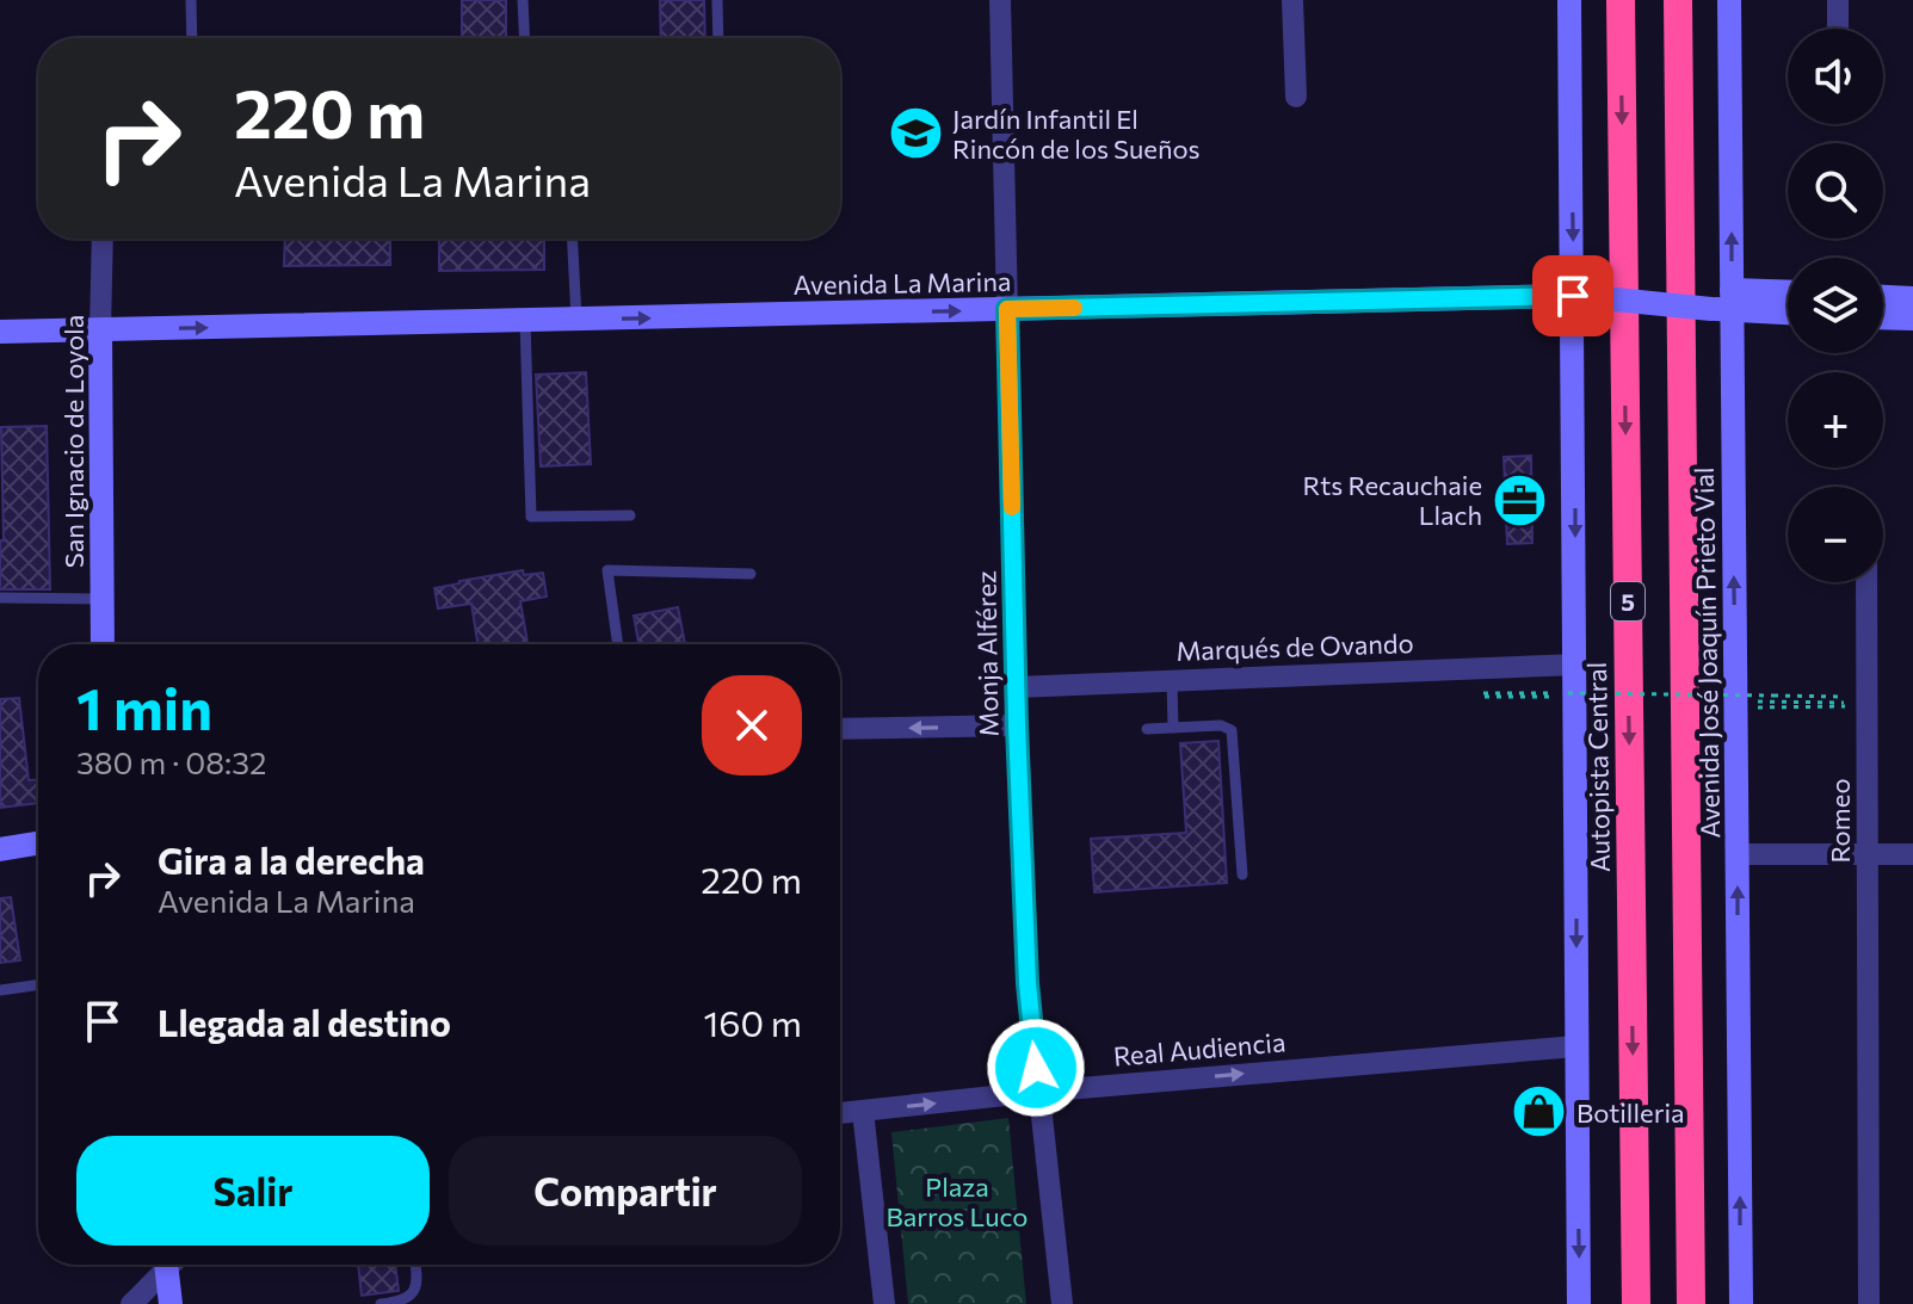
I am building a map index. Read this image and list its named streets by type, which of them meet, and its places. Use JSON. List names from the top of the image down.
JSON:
{
  "streets": {
    "highway": ["5", "Autopista Central"],
    "main road": ["Avenida La Marina", "San Ignacio de Loyola", "Avenida José Joaquín Prieto Vial"],
    "street": [
      "Marqués de Ovando",
      "Monja Alférez",
      "Romeo",
      "Real Audiencia"
    ]
  },
  "crossings": [
    ["Avenida La Marina", "San Ignacio de Loyola"],
    ["Avenida La Marina", "Avenida José Joaquín Prieto Vial"],
    ["Avenida La Marina", "Monja Alférez"],
    ["Marqués de Ovando", "Monja Alférez"],
    ["Monja Alférez", "Real Audiencia"]
  ],
  "one_way": ["Avenida La Marina", "Real Audiencia"],
  "parks": ["Plaza Barros Luco"],
  "places": {
    "school or university": ["Jardín Infantil El Rincón de los Sueños"],
    "office": ["Rts Recauchaie Llach"],
    "shop": ["Botilleria"]
  },
  "page": {
    "map_buttons": ["+", "−"],
    "turn": ["220 m", "Avenida La Marina"],
    "heading": ["1 min", "380 m · 08:32"],
    "list": [
      {
        "name": "Gira a la derecha",
        "note": "Avenida La Marina",
        "value": "220 m"
      },
      {
        "name": "Llegada al destino",
        "value": "160 m"
      }
    ],
    "buttons": ["Salir", "Compartir"]
  }
}
